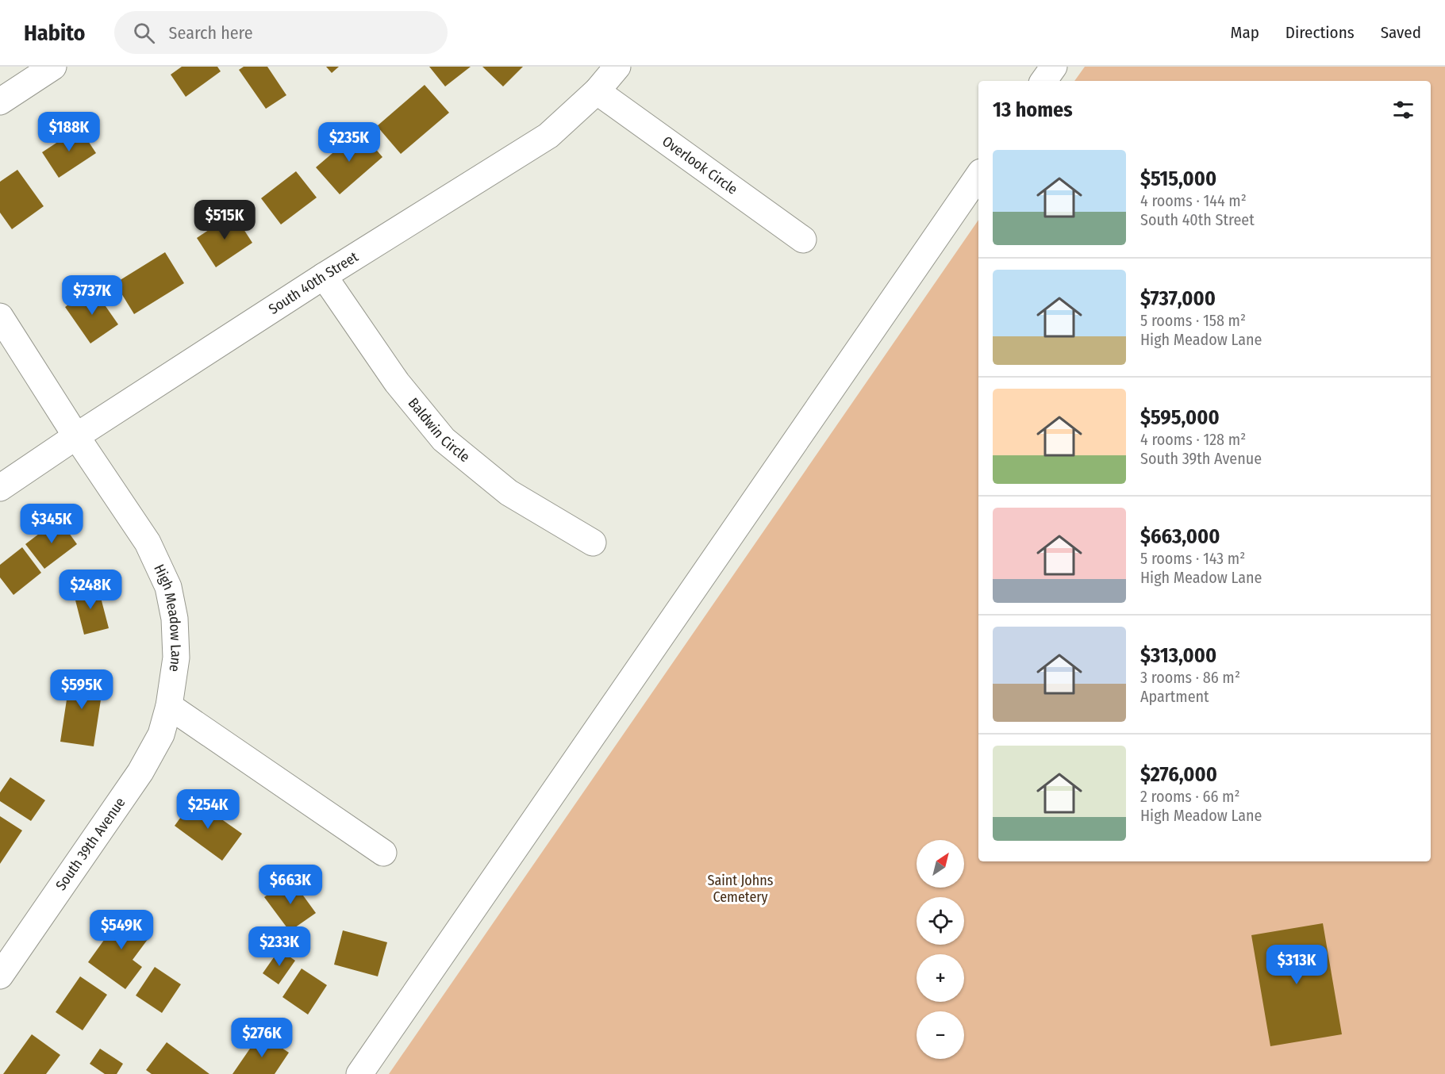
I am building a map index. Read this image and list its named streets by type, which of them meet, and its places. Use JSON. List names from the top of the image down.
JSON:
{
  "streets": {
    "street": [
      "Overlook Circle",
      "South 40th Street",
      "Baldwin Circle",
      "High Meadow Lane",
      "South 39th Avenue"
    ]
  },
  "crossings": [
    ["Overlook Circle", "South 40th Street"],
    ["South 40th Street", "Baldwin Circle"],
    ["South 40th Street", "High Meadow Lane"],
    ["High Meadow Lane", "South 39th Avenue"]
  ],
  "parks": ["Saint Johns Cemetery"],
  "north": "top right",
  "page": {
    "header": "Habito",
    "search": "Search here",
    "nav": ["Map", "Directions", "Saved"],
    "heading": "13 homes",
    "price": [
      "$188K",
      "$235K",
      "$515K",
      "$737K",
      "$345K",
      "$248K",
      "$595K",
      "$254K",
      "$663K",
      "$549K",
      "$233K",
      "$313K",
      "$276K"
    ],
    "list": [
      {
        "name": "$515,000",
        "note": "4 rooms · 144 m² · South 40th Street"
      },
      {
        "name": "$737,000",
        "note": "5 rooms · 158 m² · High Meadow Lane"
      },
      {
        "name": "$595,000",
        "note": "4 rooms · 128 m² · South 39th Avenue"
      },
      {
        "name": "$663,000",
        "note": "5 rooms · 143 m² · High Meadow Lane"
      },
      {
        "name": "$313,000",
        "note": "3 rooms · 86 m² · Apartment"
      },
      {
        "name": "$276,000",
        "note": "2 rooms · 66 m² · High Meadow Lane"
      }
    ],
    "map_buttons": ["+", "−"]
  }
}
